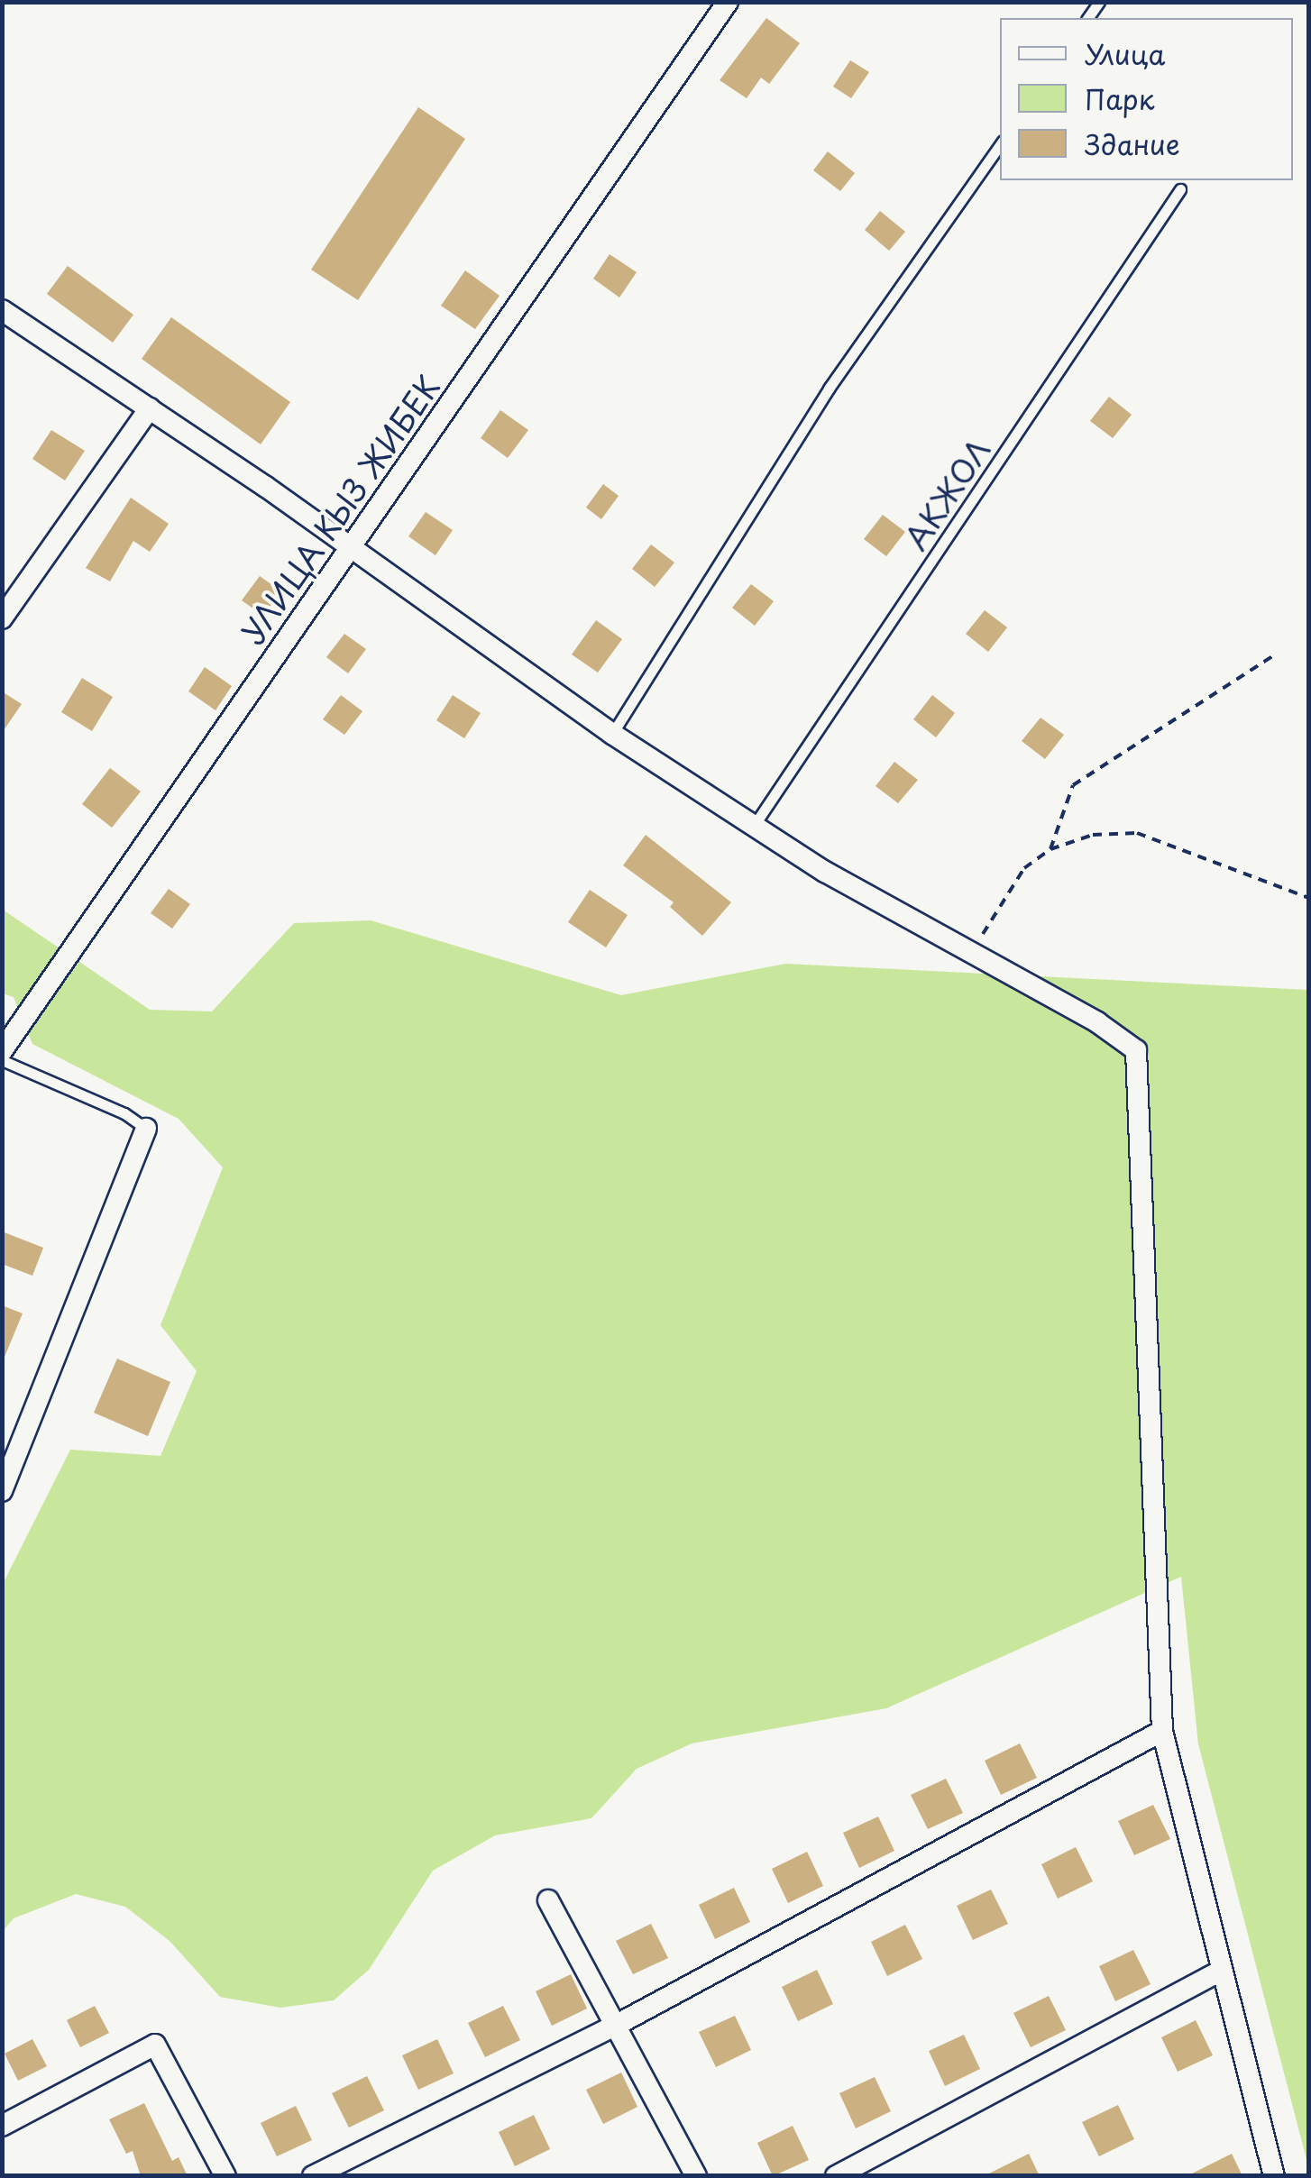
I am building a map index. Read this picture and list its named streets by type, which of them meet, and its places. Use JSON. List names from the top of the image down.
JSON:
{
  "streets": {
    "street": ["УЛИЦА КЫЗ ЖИБЕК"],
    "lane": ["АКЖОЛ"]
  },
  "legend": ["Улица", "Парк", "Здание"]
}
